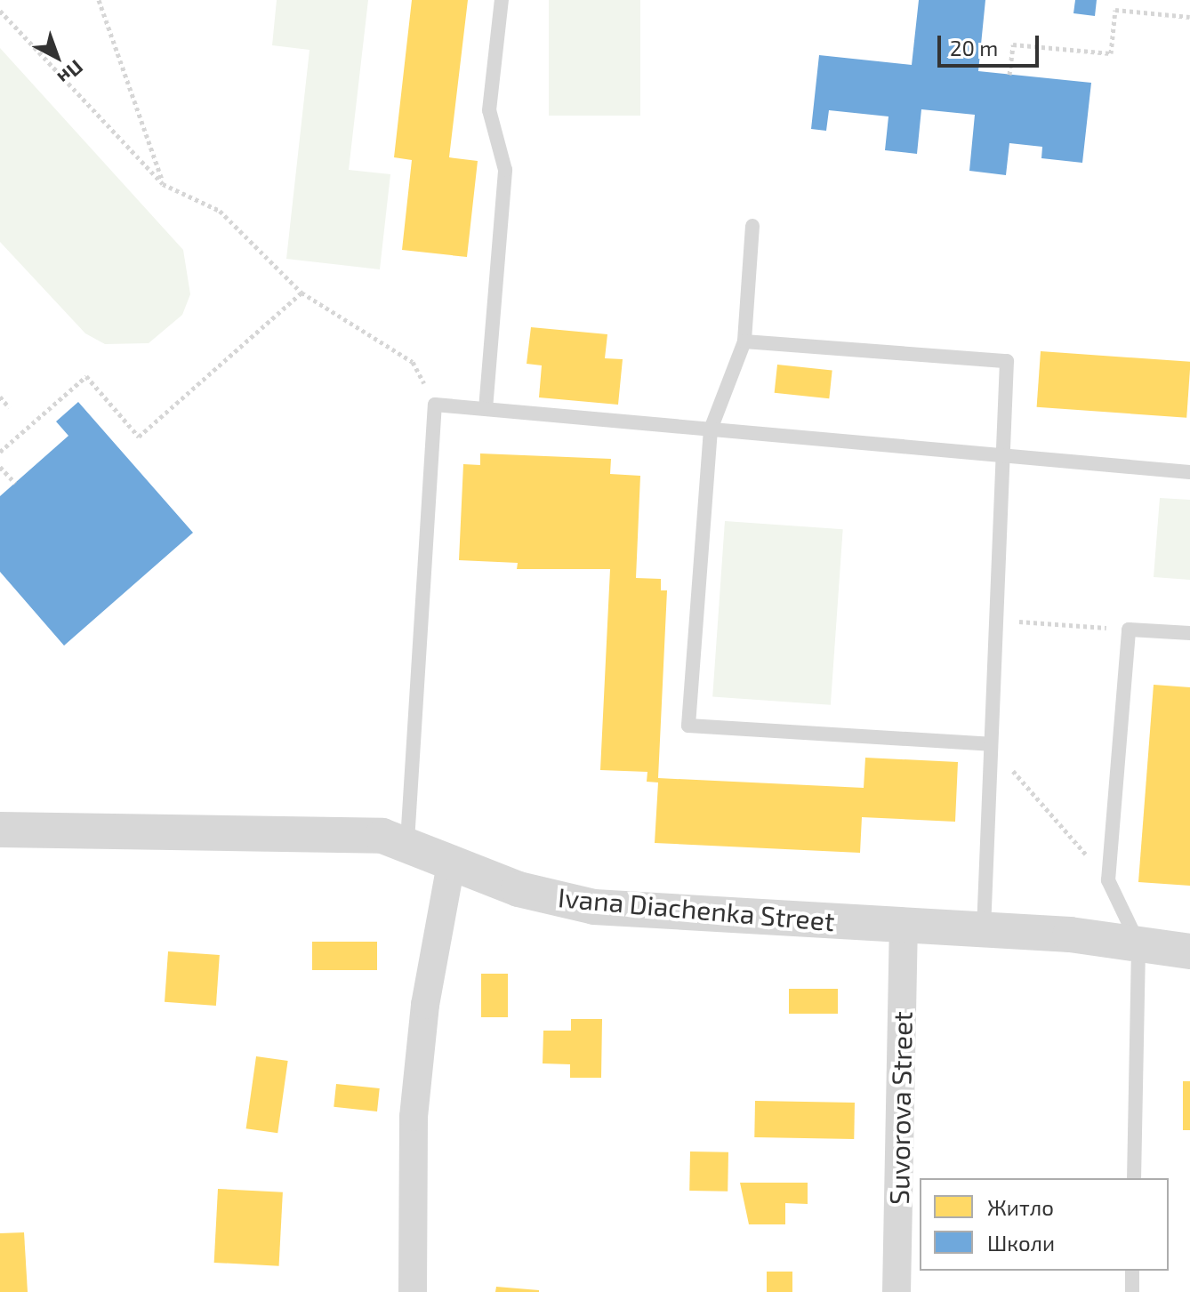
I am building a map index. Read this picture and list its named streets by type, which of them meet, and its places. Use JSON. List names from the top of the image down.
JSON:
{
  "streets": {
    "street": ["Ivana Diachenka Street", "Suvorova Street"]
  },
  "crossings": [
    ["Ivana Diachenka Street", "Suvorova Street"]
  ],
  "legend": ["Житло", "Школи"],
  "scale_bar": "20 m",
  "north": "bottom right"
}
